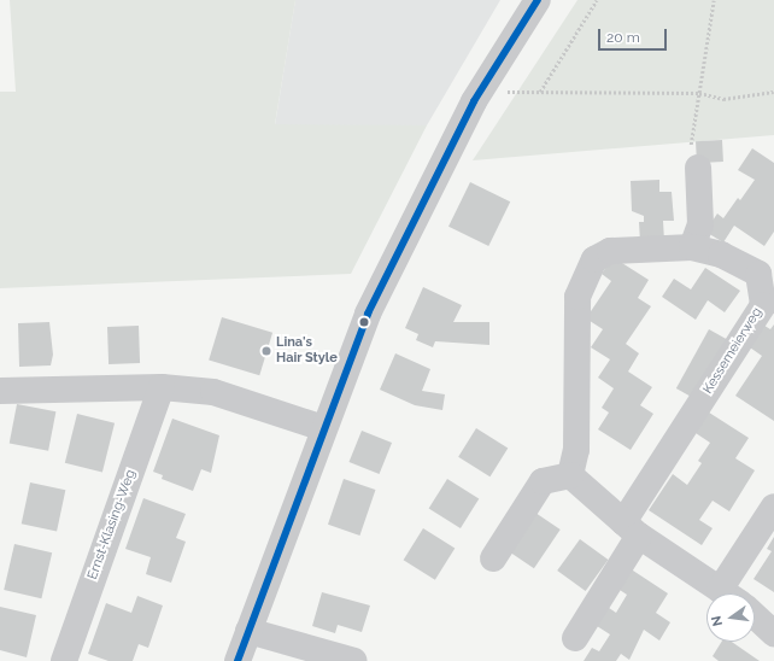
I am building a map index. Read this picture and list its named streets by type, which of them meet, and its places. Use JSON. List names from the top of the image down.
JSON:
{
  "streets": {
    "street": ["Kessemeierweg", "Ernst-Klasing-Weg"]
  },
  "places": ["Lina's Hair Style"],
  "scale_bar": "20 m",
  "north": "left"
}
